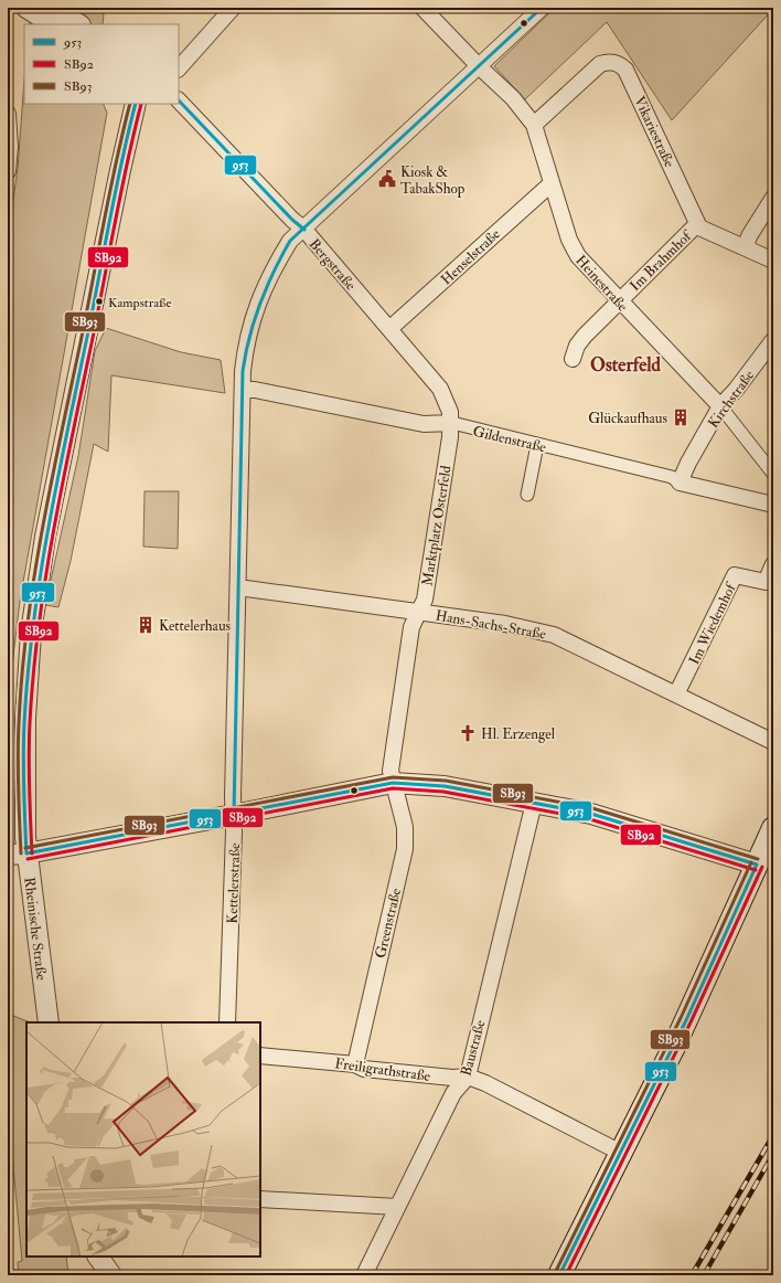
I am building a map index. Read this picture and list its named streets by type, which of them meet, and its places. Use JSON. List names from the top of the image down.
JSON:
{
  "streets": {
    "street": [
      "Vikariestraße",
      "Henselstraße",
      "Im Brahmhof",
      "Bergstraße",
      "Heinestraße",
      "Kirchstraße",
      "Gildenstraße",
      "Marktplatz Osterfeld",
      "Hans-Sachs-Straße",
      "Im Wiedemhof",
      "Kettelerstraße",
      "Greenstraße",
      "Rheinische Straße",
      "Baustraße",
      "Freiligrathstraße"
    ]
  },
  "crossings": [
    ["Vikariestraße", "Im Brahmhof"],
    ["Vikariestraße", "Heinestraße"],
    ["Henselstraße", "Bergstraße"],
    ["Henselstraße", "Heinestraße"],
    ["Im Brahmhof", "Heinestraße"],
    ["Bergstraße", "Gildenstraße"],
    ["Bergstraße", "Marktplatz Osterfeld"],
    ["Bergstraße", "Kettelerstraße"],
    ["Heinestraße", "Kirchstraße"],
    ["Heinestraße", "Kettelerstraße"],
    ["Kirchstraße", "Gildenstraße"],
    ["Gildenstraße", "Marktplatz Osterfeld"],
    ["Gildenstraße", "Kettelerstraße"],
    ["Marktplatz Osterfeld", "Hans-Sachs-Straße"],
    ["Marktplatz Osterfeld", "Greenstraße"],
    ["Hans-Sachs-Straße", "Im Wiedemhof"],
    ["Hans-Sachs-Straße", "Kettelerstraße"],
    ["Greenstraße", "Freiligrathstraße"],
    ["Baustraße", "Freiligrathstraße"]
  ],
  "districts": ["Osterfeld"],
  "places": {
    "public building": ["Kiosk & TabakShop"],
    "other": ["Kampstraße"],
    "building": ["Glückaufhaus", "Kettelerhaus"],
    "church": ["Hl. Erzengel"]
  },
  "lines": ["transit line 953", "transit line SB92", "transit line SB93"],
  "legend": ["953", "SB92", "SB93"]
}
